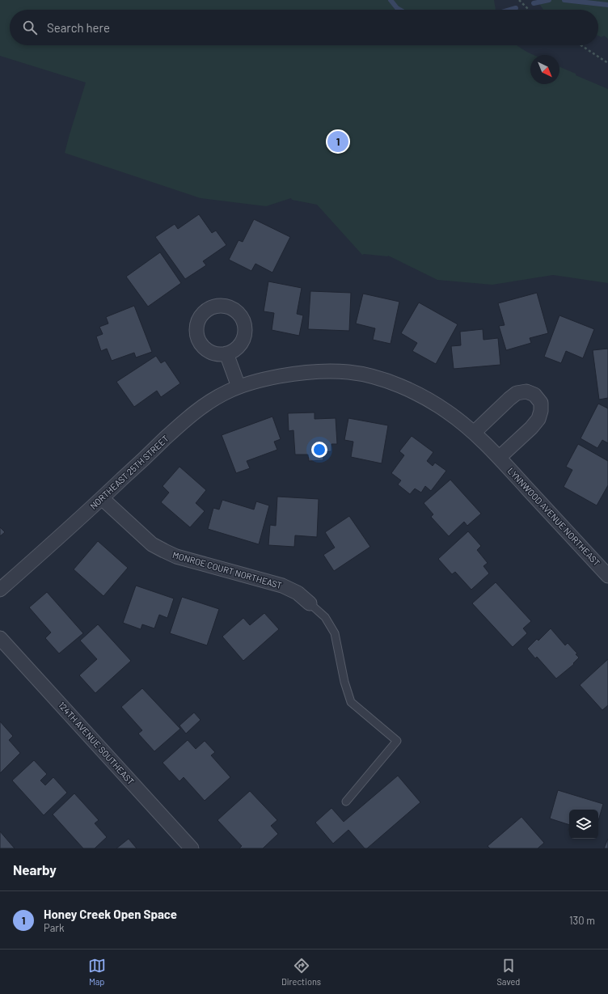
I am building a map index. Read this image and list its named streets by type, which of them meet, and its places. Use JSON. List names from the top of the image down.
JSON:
{
  "streets": {
    "street": [
      "NORTHEAST 25TH STREET",
      "LYNNWOOD AVENUE NORTHEAST",
      "MONROE COURT NORTHEAST",
      "124TH AVENUE SOUTHEAST"
    ]
  },
  "crossings": [
    ["NORTHEAST 25TH STREET", "LYNNWOOD AVENUE NORTHEAST"],
    ["NORTHEAST 25TH STREET", "MONROE COURT NORTHEAST"]
  ],
  "north": "bottom right",
  "page": {
    "search": "Search here",
    "pins": "1",
    "heading": "Nearby",
    "list": [
      {
        "mark": "1",
        "name": "Honey Creek Open Space",
        "note": "Park",
        "value": "130 m"
      }
    ],
    "nav": ["Map", "Directions", "Saved"]
  }
}
